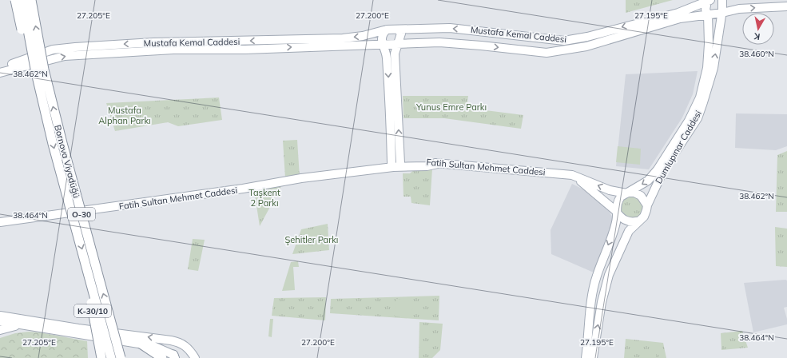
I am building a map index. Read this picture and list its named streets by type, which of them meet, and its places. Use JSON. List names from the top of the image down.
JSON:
{
  "streets": {
    "highway": ["Bornova Viyadüğü", "O-30", "K-30/10"],
    "main road": ["Mustafa Kemal Caddesi", "Dumlupınar Caddesi", "Fatih Sultan Mehmet Caddesi"]
  },
  "crossings": [
    ["Mustafa Kemal Caddesi", "Dumlupınar Caddesi"],
    ["Dumlupınar Caddesi", "Fatih Sultan Mehmet Caddesi"],
    ["Bornova Viyadüğü", "K-30/10"]
  ],
  "parks": [
    "Yunus Emre Parkı",
    "Mustafa Alphan Parkı",
    "Taşkent 2 Parkı",
    "Şehitler Parkı"
  ],
  "north": "bottom",
  "coordinates": [
    "27.205°E",
    "27.200°E",
    "27.195°E",
    "38.460°N",
    "38.462°N",
    "38.464°N"
  ]
}
